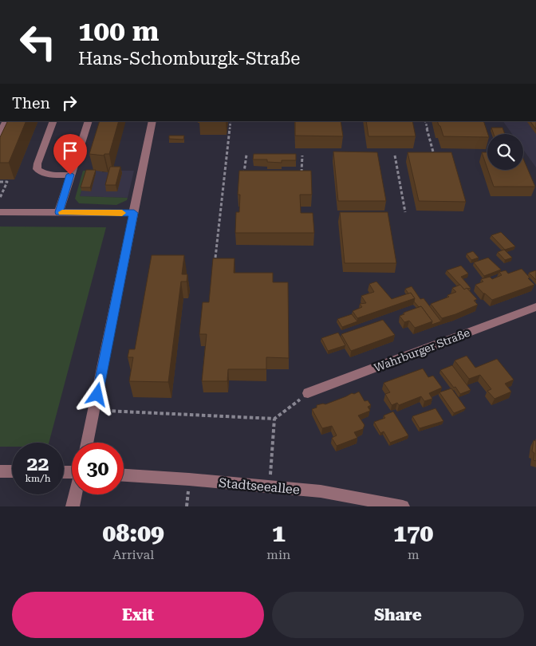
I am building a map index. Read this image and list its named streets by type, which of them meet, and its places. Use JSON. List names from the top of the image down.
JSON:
{
  "streets": {
    "street": ["Wahrburger Straße", "Stadtseeallee"]
  },
  "page": {
    "turn": ["100 m", "Hans-Schomburgk-Straße"],
    "then": "Then",
    "speed": "22 km/h",
    "limit": "30",
    "eta": [
      "08:09",
      "Arrival",
      "1",
      "min",
      "170",
      "m"
    ],
    "buttons": ["Exit", "Share"]
  }
}
